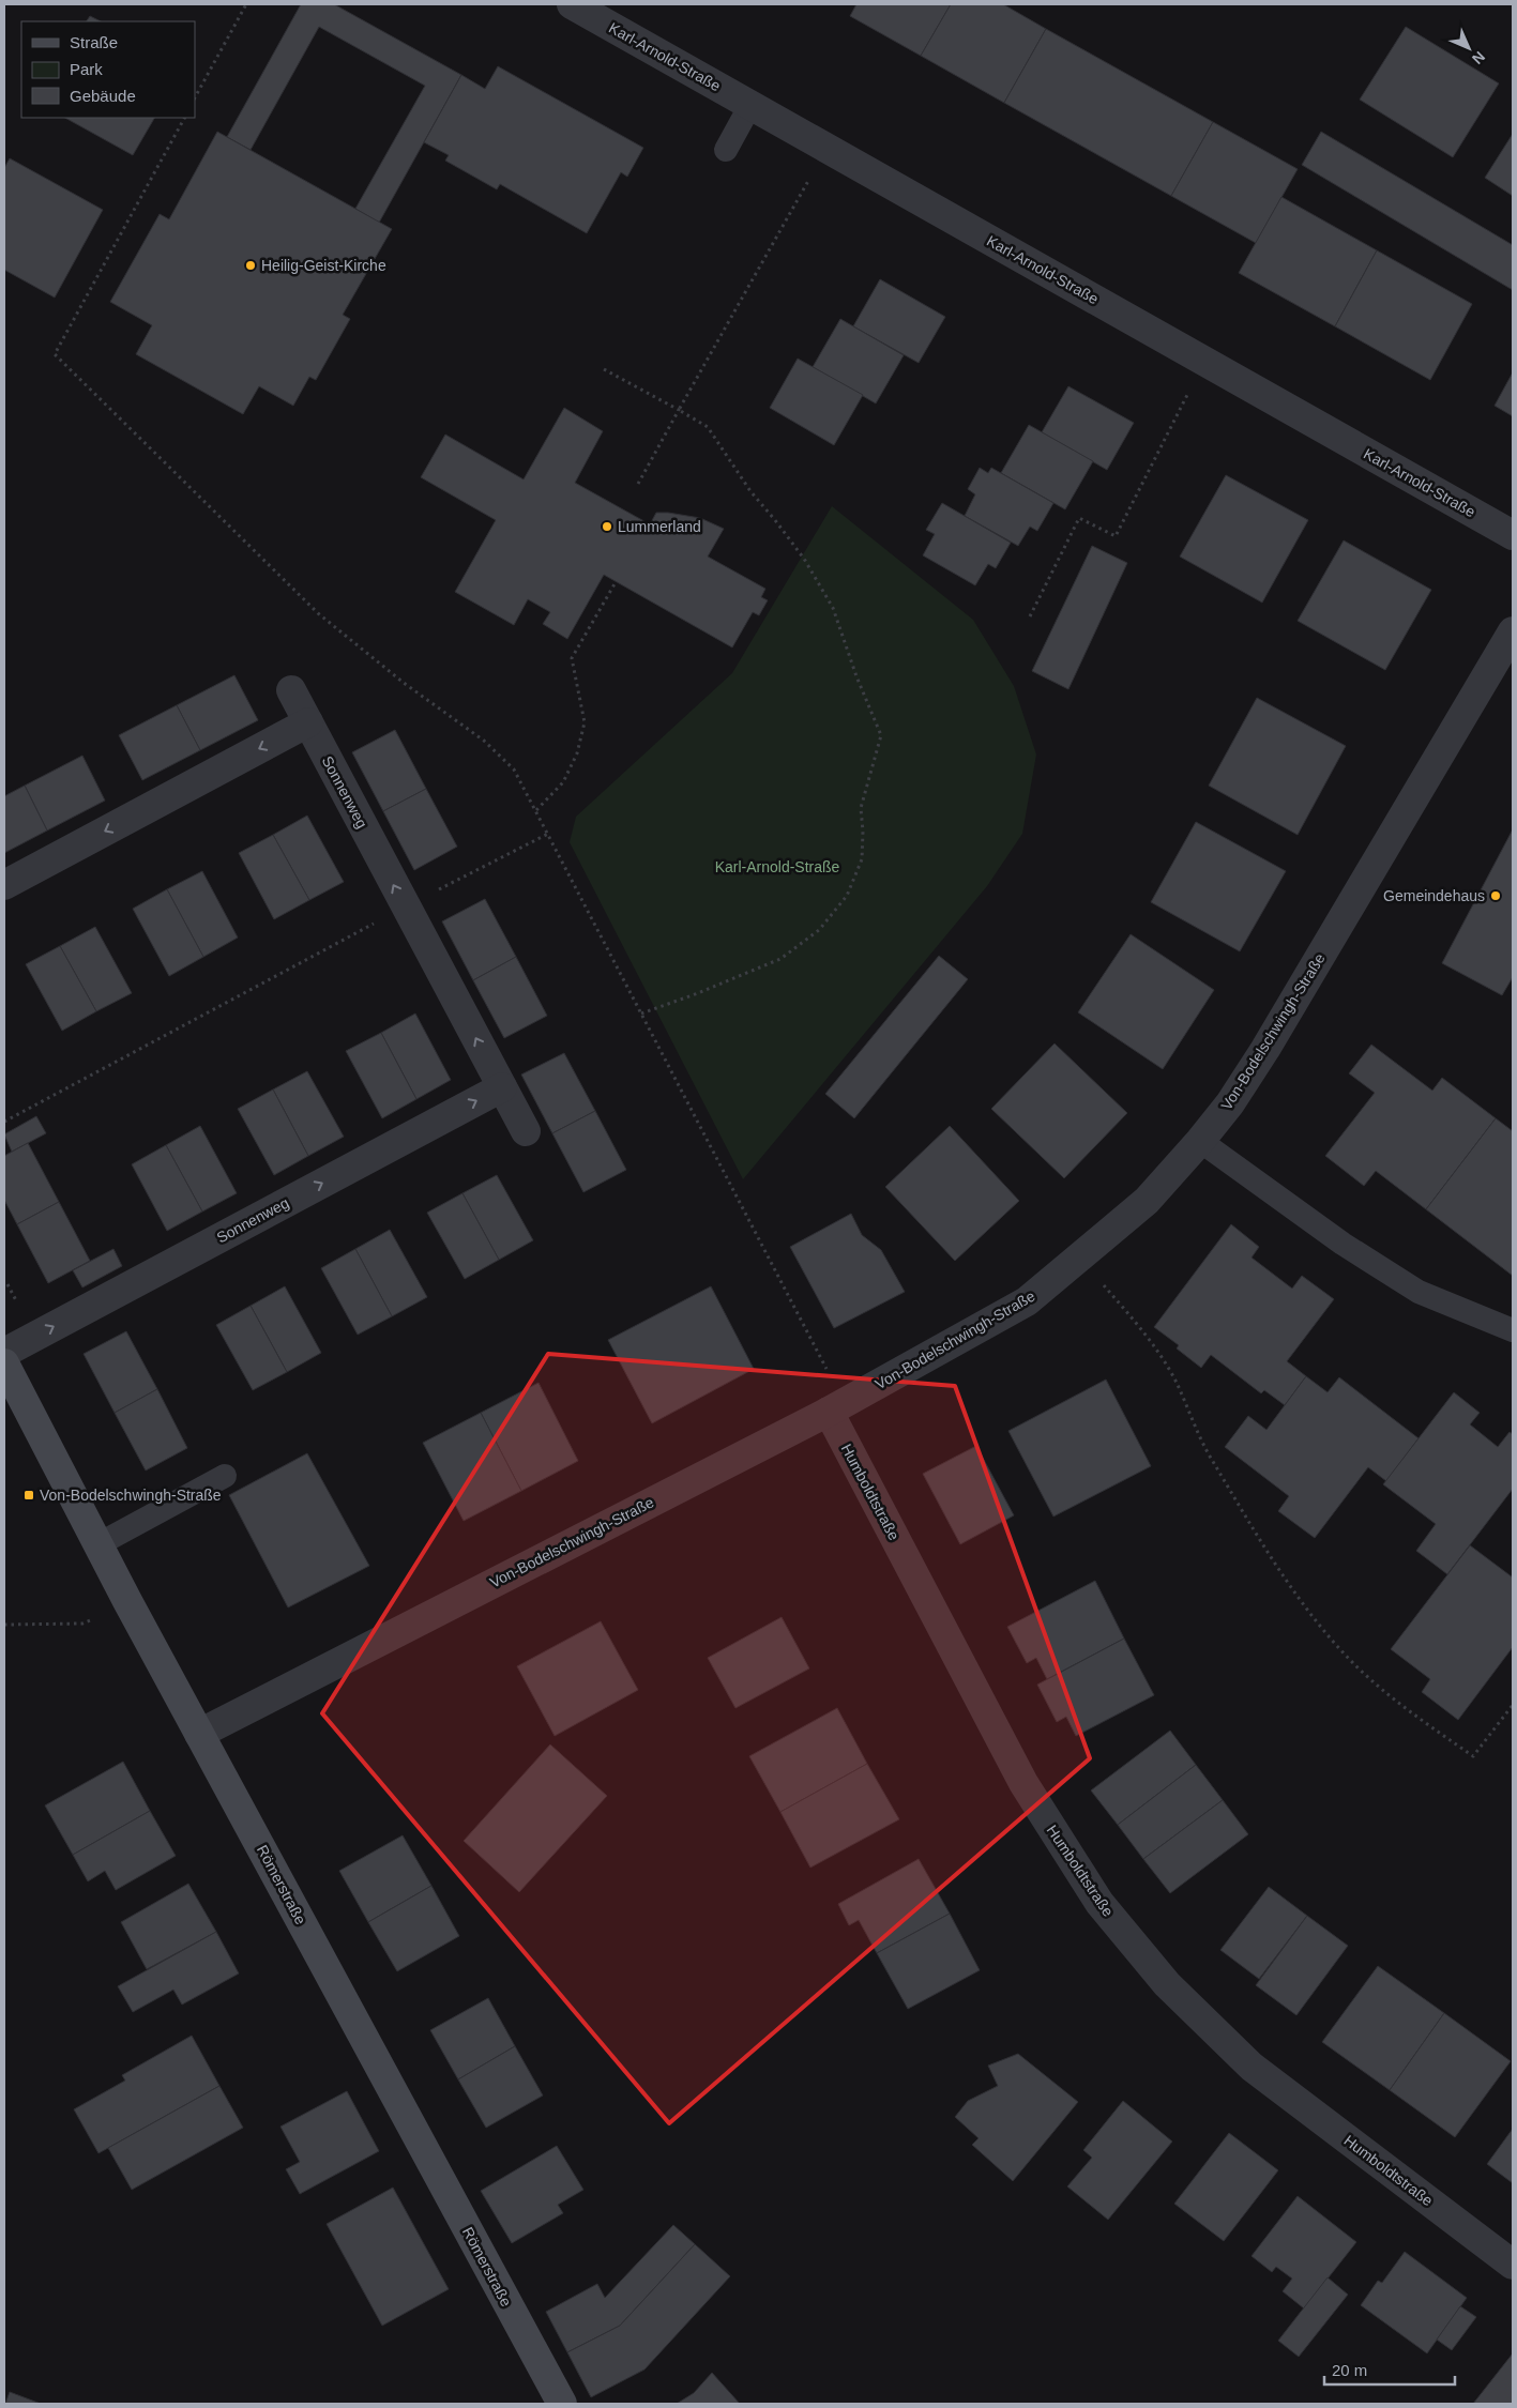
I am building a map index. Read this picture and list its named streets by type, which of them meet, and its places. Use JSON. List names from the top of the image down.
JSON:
{
  "streets": {
    "street": [
      "Karl-Arnold-Straße",
      "Sonnenweg",
      "Von-Bodelschwingh-Straße",
      "Humboldtstraße",
      "Römerstraße"
    ]
  },
  "crossings": [
    ["Von-Bodelschwingh-Straße", "Humboldtstraße"],
    ["Von-Bodelschwingh-Straße", "Römerstraße"]
  ],
  "parks": ["Karl-Arnold-Straße"],
  "places": {
    "other": ["Heilig-Geist-Kirche", "Lummerland", "Gemeindehaus"],
    "transit": ["Von-Bodelschwingh-Straße"]
  },
  "legend": ["Straße", "Park", "Gebäude"],
  "scale_bar": "20 m",
  "north": "bottom right"
}
